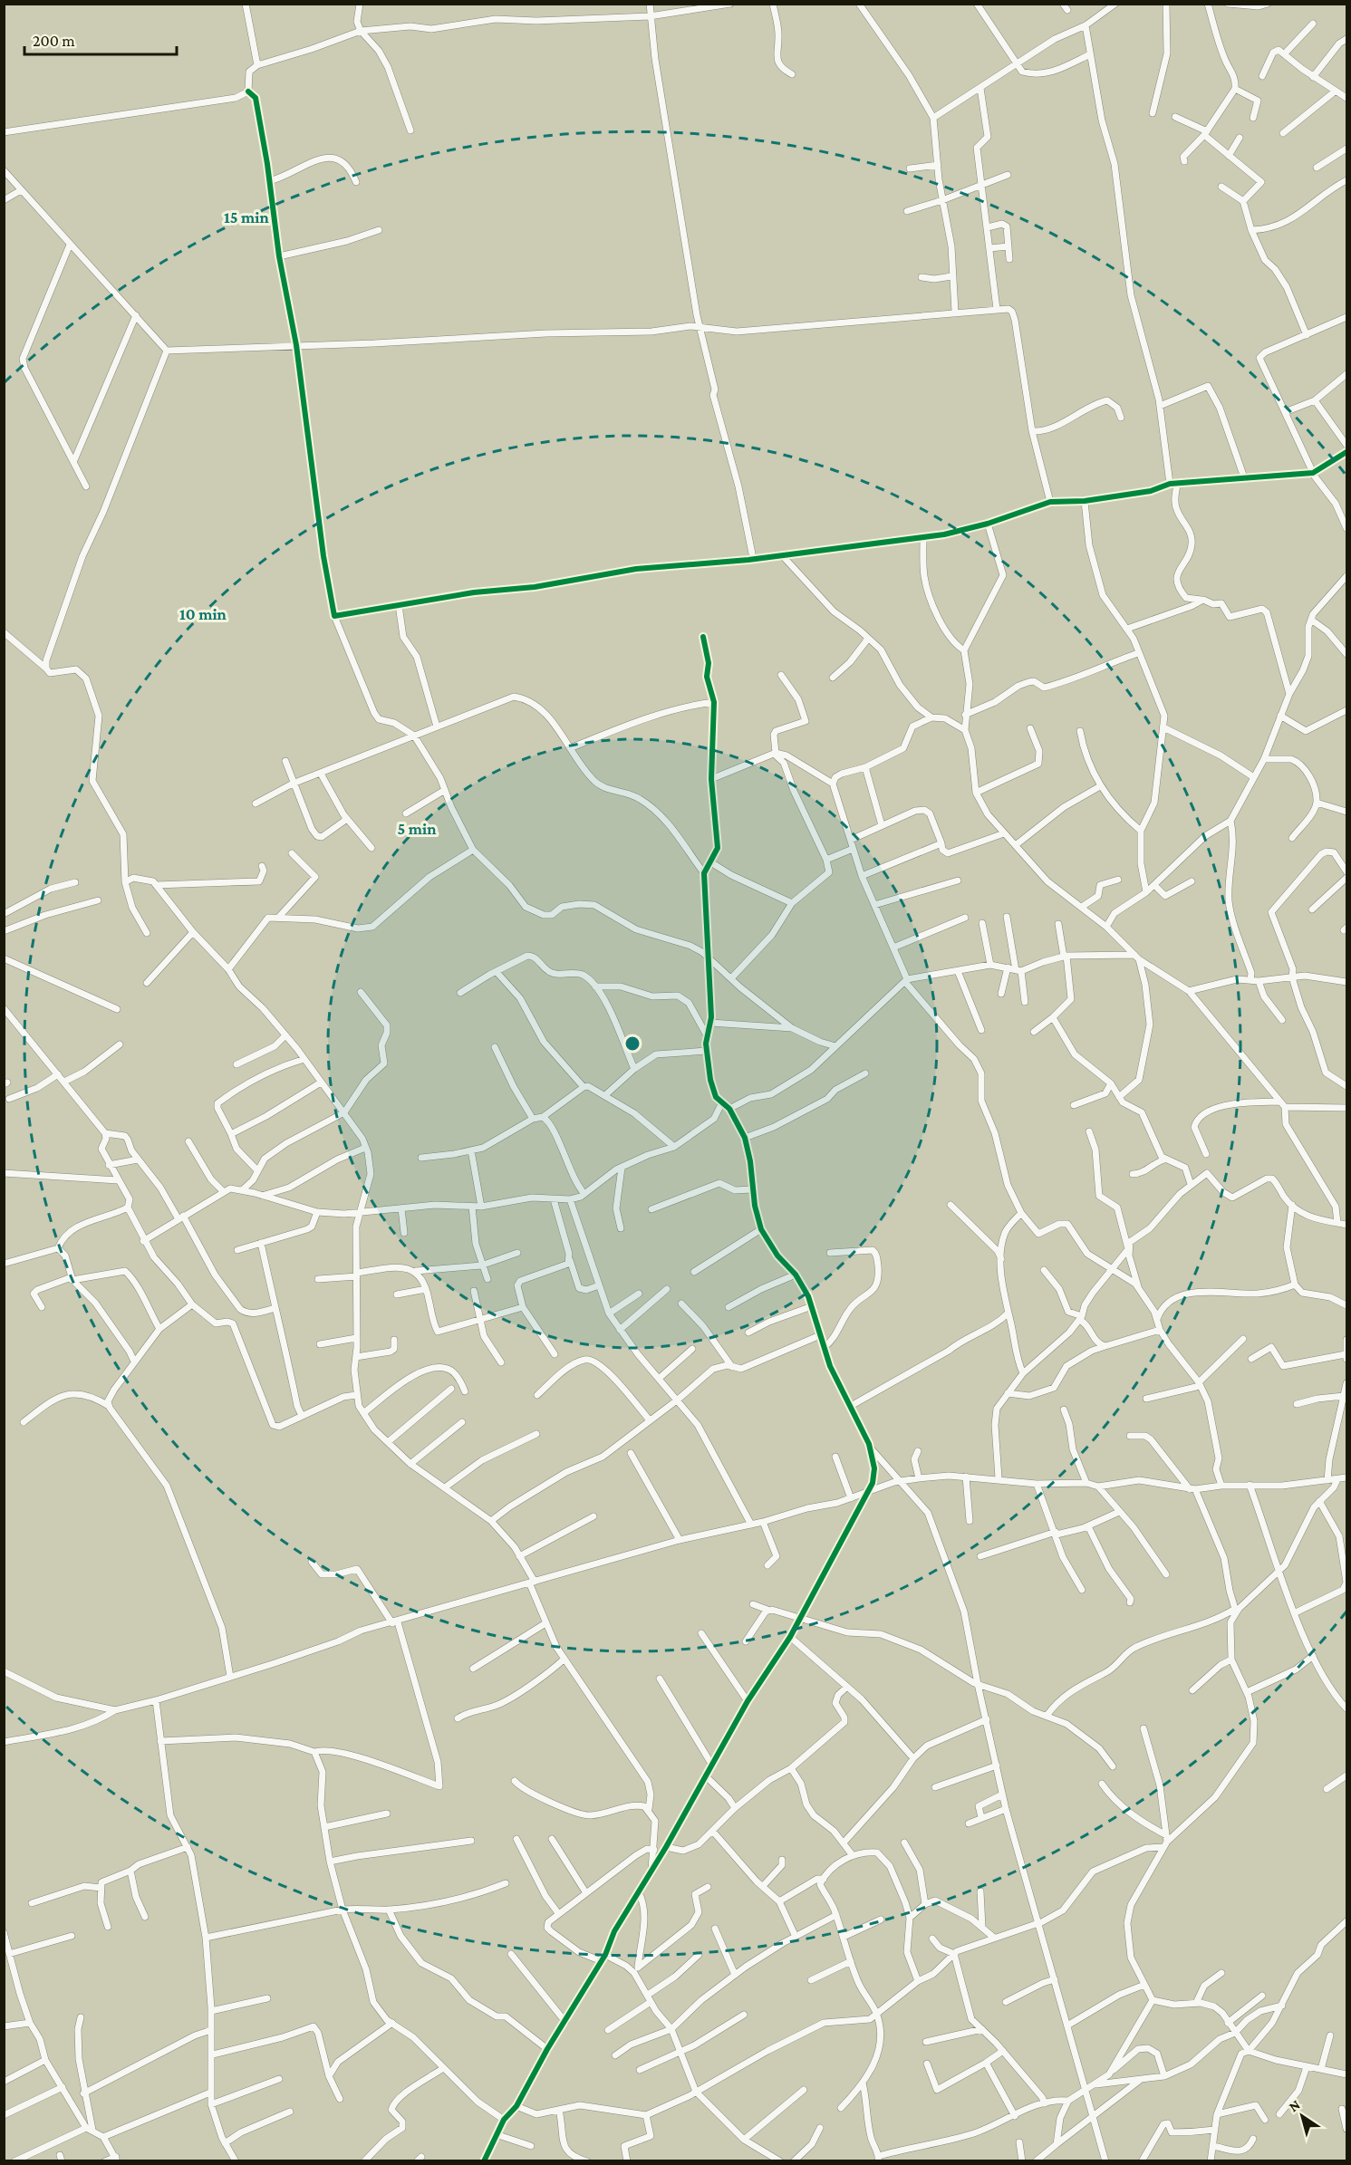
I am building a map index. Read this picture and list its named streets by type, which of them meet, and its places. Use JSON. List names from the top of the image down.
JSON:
{
  "scale_bar": "200 m",
  "north": "top left",
  "rings": ["15 min", "10 min", "5 min"]
}
